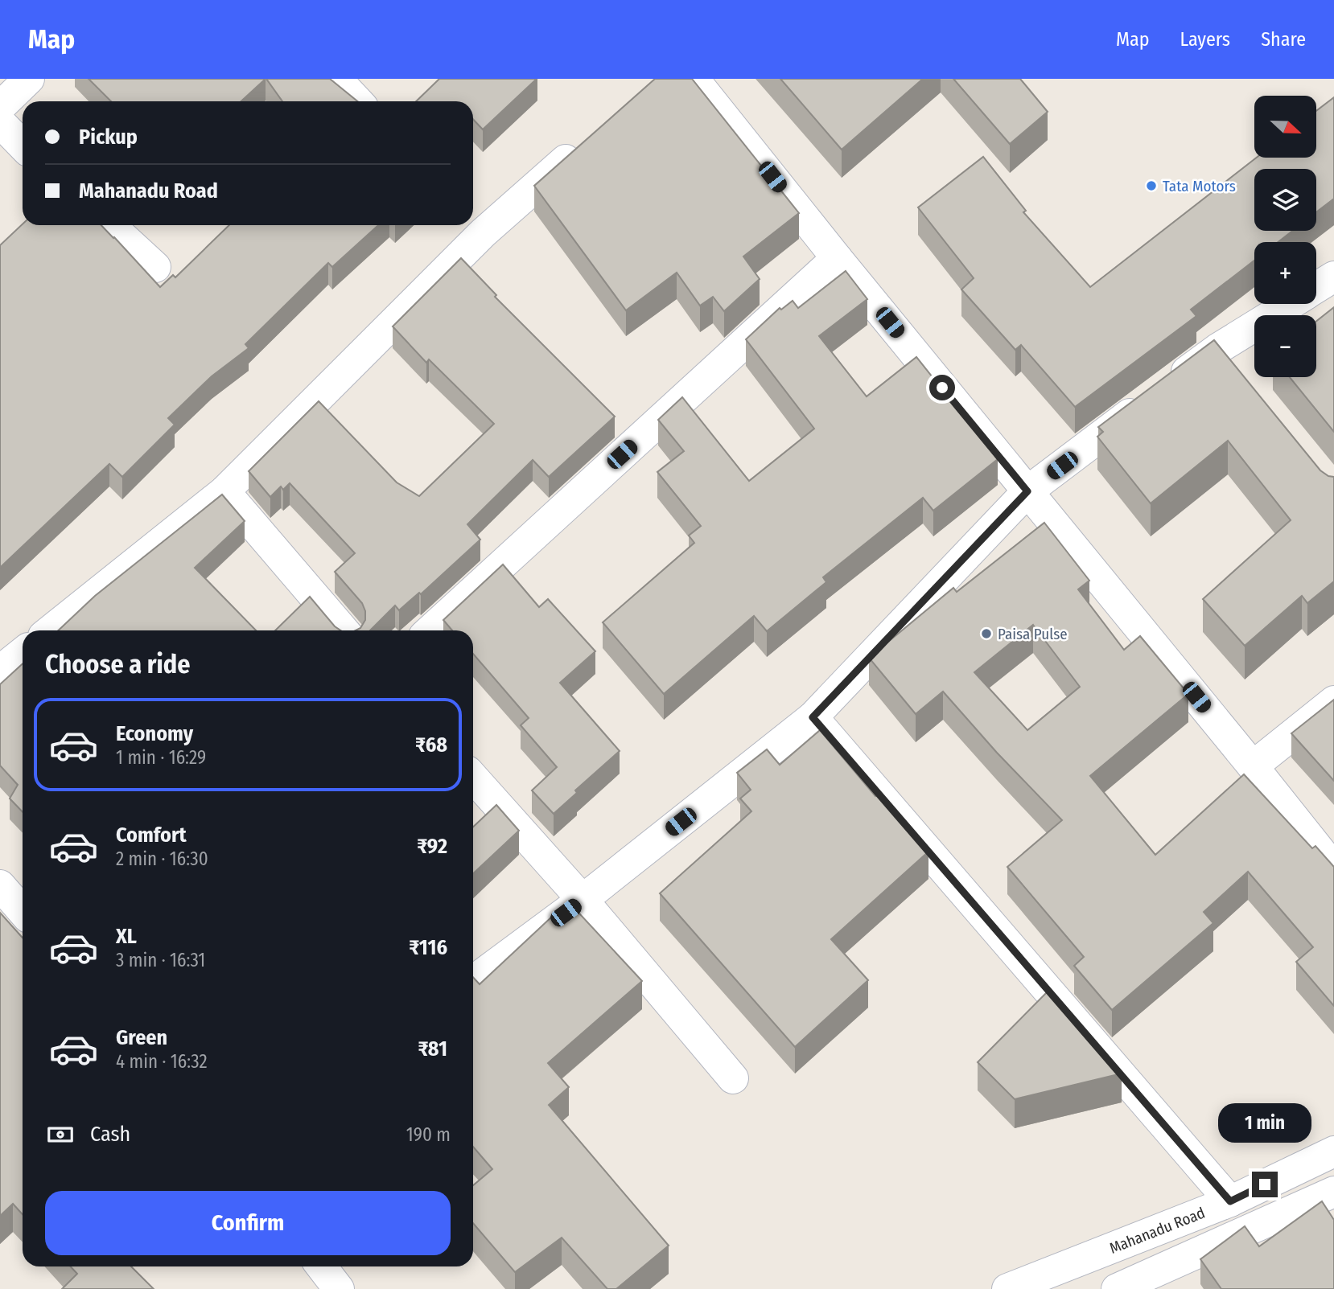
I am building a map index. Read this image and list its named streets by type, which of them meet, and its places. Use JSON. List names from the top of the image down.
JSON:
{
  "streets": {
    "street": ["Mahanadu Road"]
  },
  "places": ["Tata Motors", "Paisa Pulse"],
  "north": "right",
  "page": {
    "header": "Map",
    "nav": ["Map", "Layers", "Share"],
    "map_buttons": ["+", "−"],
    "banner": ["Pickup", "Mahanadu Road"],
    "heading": "Choose a ride",
    "list": [
      {
        "name": "Economy",
        "note": "1 min · 16:29",
        "value": "₹68"
      },
      {
        "name": "Comfort",
        "note": "2 min · 16:30",
        "value": "₹92"
      },
      {
        "name": "XL",
        "note": "3 min · 16:31",
        "value": "₹116"
      },
      {
        "name": "Green",
        "note": "4 min · 16:32",
        "value": "₹81"
      }
    ],
    "bubble": "1 min",
    "pay": ["Cash", "190 m"],
    "buttons": "Confirm"
  }
}
